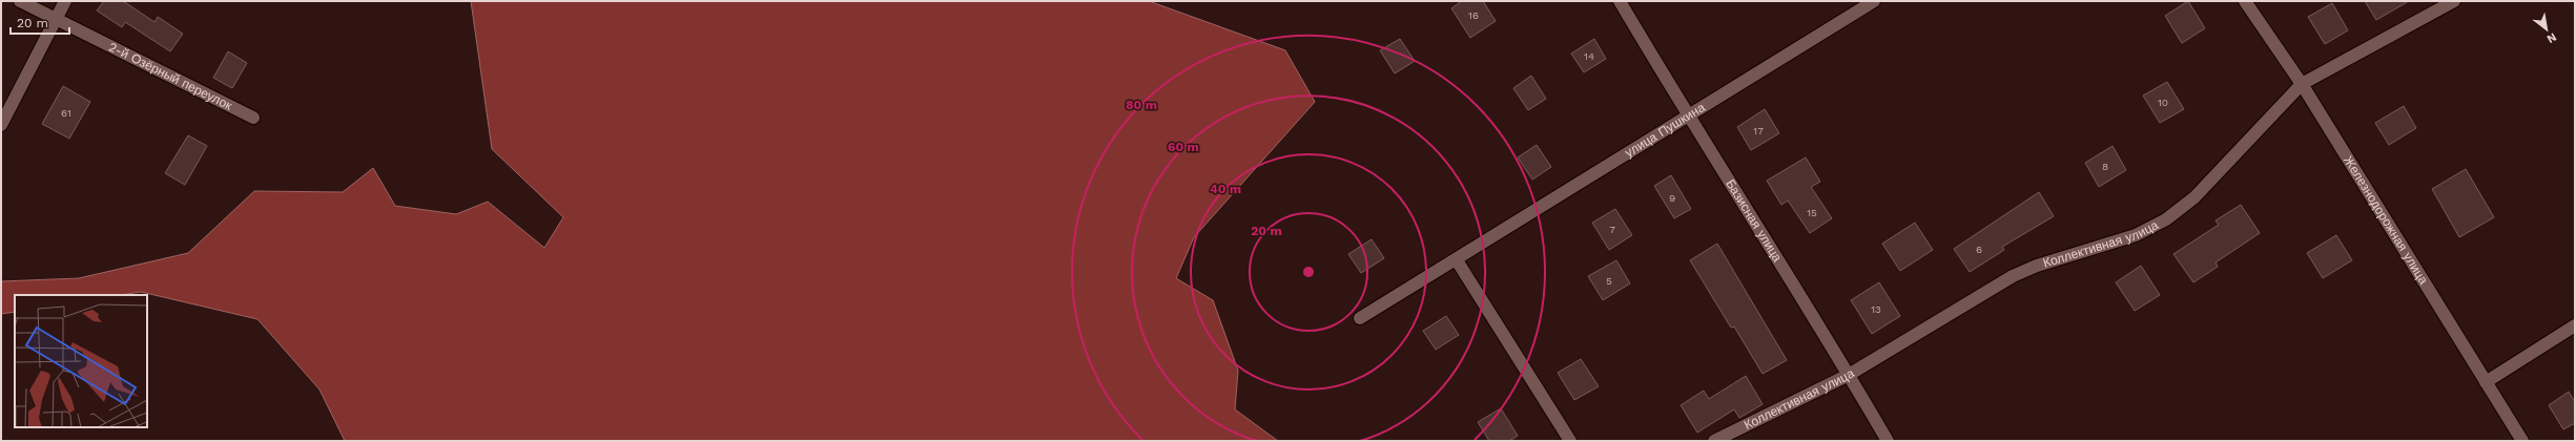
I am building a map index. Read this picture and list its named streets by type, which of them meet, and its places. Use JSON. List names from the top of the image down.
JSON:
{
  "streets": {
    "street": [
      "2-й Озёрный переулок",
      "улица Пушкина",
      "Железнодорожная улица",
      "Базисная улица",
      "Коллективная улица"
    ]
  },
  "crossings": [
    ["улица Пушкина", "Базисная улица"],
    ["Железнодорожная улица", "Коллективная улица"],
    ["Базисная улица", "Коллективная улица"]
  ],
  "house_numbers": [
    "16",
    "14",
    "10",
    "61",
    "17",
    "8",
    "9",
    "15",
    "7",
    "6",
    "5",
    "13"
  ],
  "scale_bar": "20 m",
  "north": "bottom right",
  "rings": [
    "80 m",
    "60 m",
    "40 m",
    "20 m"
  ]
}
